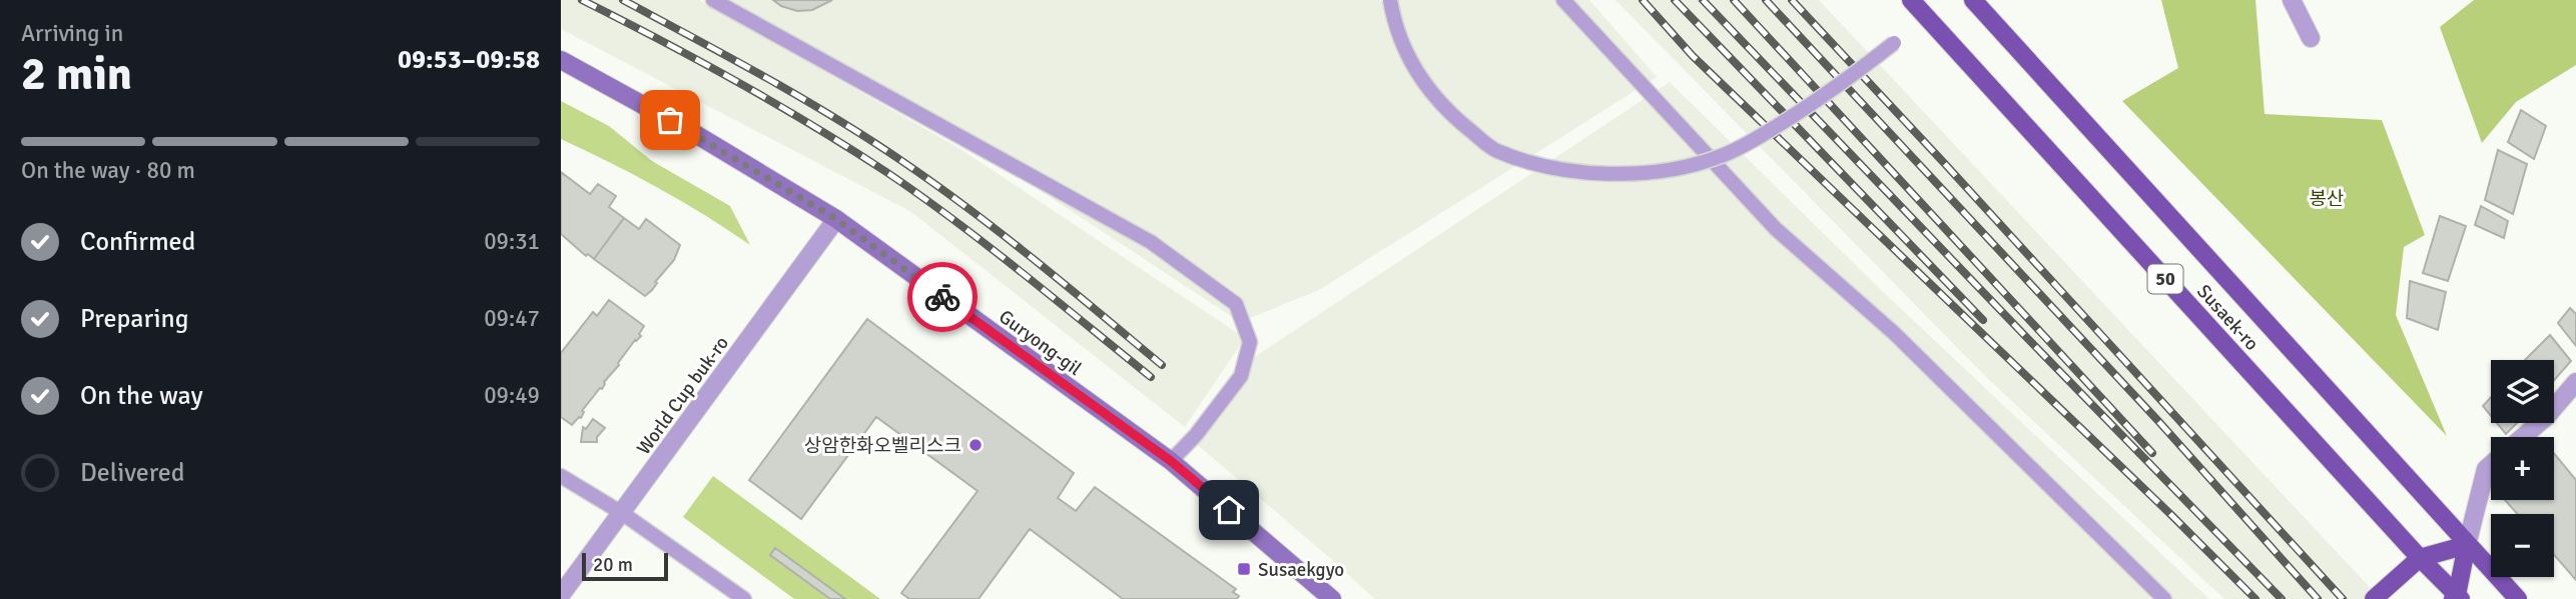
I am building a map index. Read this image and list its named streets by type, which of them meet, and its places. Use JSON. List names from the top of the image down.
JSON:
{
  "streets": {
    "main road": ["50", "Susaek-ro", "Guryong-gil"],
    "street": ["World Cup buk-ro"]
  },
  "crossings": [
    ["Guryong-gil", "World Cup buk-ro"]
  ],
  "parks": ["봉산"],
  "places": {
    "other": ["상암한화오벨리스크"],
    "transit": ["Susaekgyo"]
  },
  "scale_bar": "20 m",
  "page": {
    "heading": ["2 min", "Arriving in", "09:53–09:58"],
    "bar": "On the way · 80 m",
    "list": [
      ["Confirmed", "09:31"],
      ["Preparing", "09:47"],
      ["On the way", "09:49"],
      "Delivered"
    ],
    "map_buttons": ["+", "−"],
    "scale": "20 m"
  }
}
